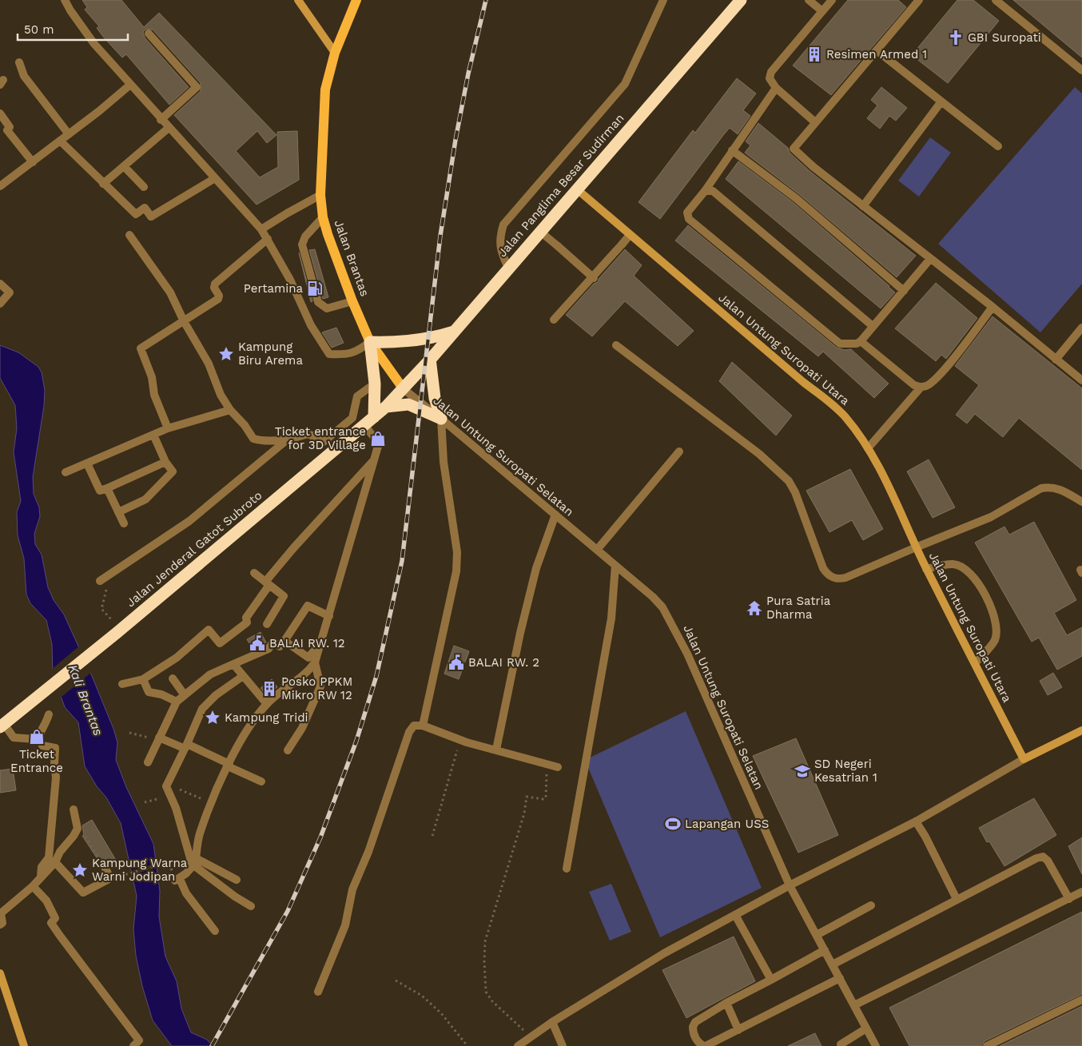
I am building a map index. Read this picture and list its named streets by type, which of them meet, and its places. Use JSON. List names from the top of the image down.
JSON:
{
  "streets": {
    "highway": ["Jalan Panglima Besar Sudirman", "Jalan Jenderal Gatot Subroto"],
    "main road": ["Jalan Brantas"],
    "street": ["Jalan Untung Suropati Utara", "Jalan Untung Suropati Selatan"]
  },
  "crossings": [
    ["Jalan Panglima Besar Sudirman", "Jalan Brantas"],
    ["Jalan Panglima Besar Sudirman", "Jalan Untung Suropati Utara"],
    ["Jalan Panglima Besar Sudirman", "Jalan Untung Suropati Selatan"],
    ["Jalan Panglima Besar Sudirman", "Jalan Jenderal Gatot Subroto"],
    ["Jalan Brantas", "Jalan Untung Suropati Selatan"],
    ["Jalan Brantas", "Jalan Jenderal Gatot Subroto"],
    ["Jalan Untung Suropati Selatan", "Jalan Jenderal Gatot Subroto"]
  ],
  "water": ["Kali Brantas"],
  "places": {
    "church": ["GBI Suropati"],
    "building": ["Resimen Armed 1", "Posko PPKM Mikro RW 12"],
    "fuel station": ["Pertamina"],
    "place": ["Kampung Biru Arema", "Kampung Tridi", "Kampung Warna Warni Jodipan"],
    "shop": ["Ticket entrance for 3D Village", "Ticket Entrance"],
    "temple": ["Pura Satria Dharma"],
    "public building": ["BALAI RW. 12", "BALAI RW. 2"],
    "school or university": ["SD Negeri Kesatrian 1"],
    "sports": ["Lapangan USS"]
  },
  "scale_bar": "50 m"
}
